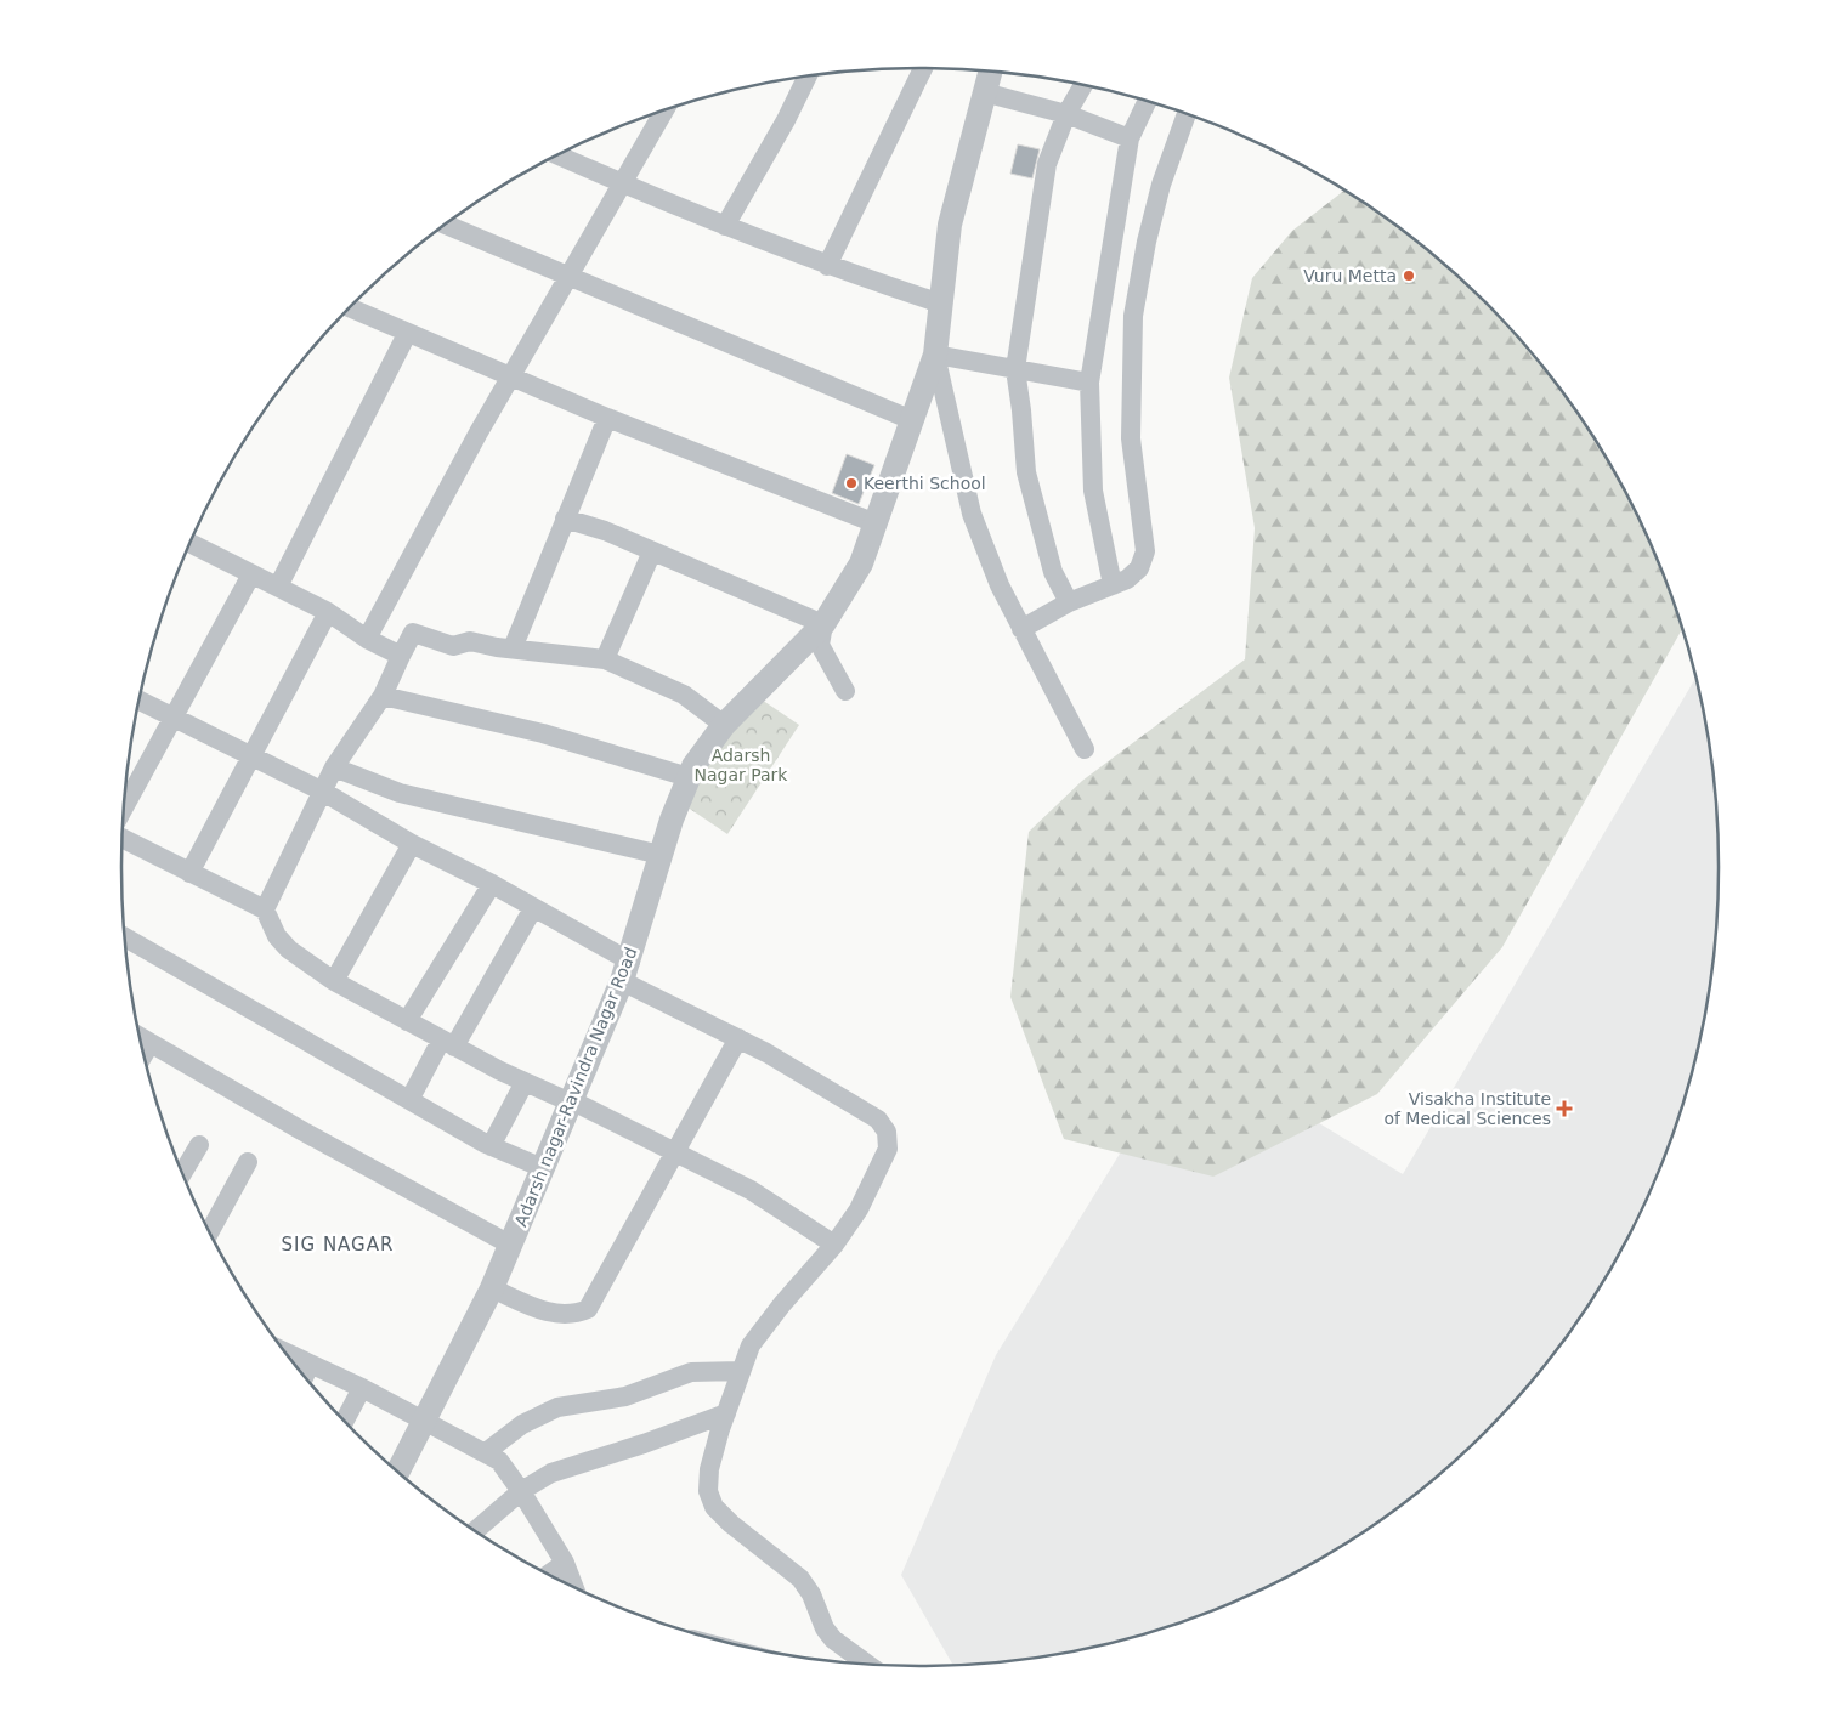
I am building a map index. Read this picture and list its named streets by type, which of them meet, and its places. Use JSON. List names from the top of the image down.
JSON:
{
  "streets": {
    "street": ["Adarsh nagar-Ravindra Nagar Road"]
  },
  "districts": ["SIG NAGAR"],
  "parks": ["Adarsh Nagar Park"],
  "places": {
    "other": ["Vuru Metta", "Keerthi School"],
    "health": ["Visakha Institute of Medical Sciences"]
  }
}
